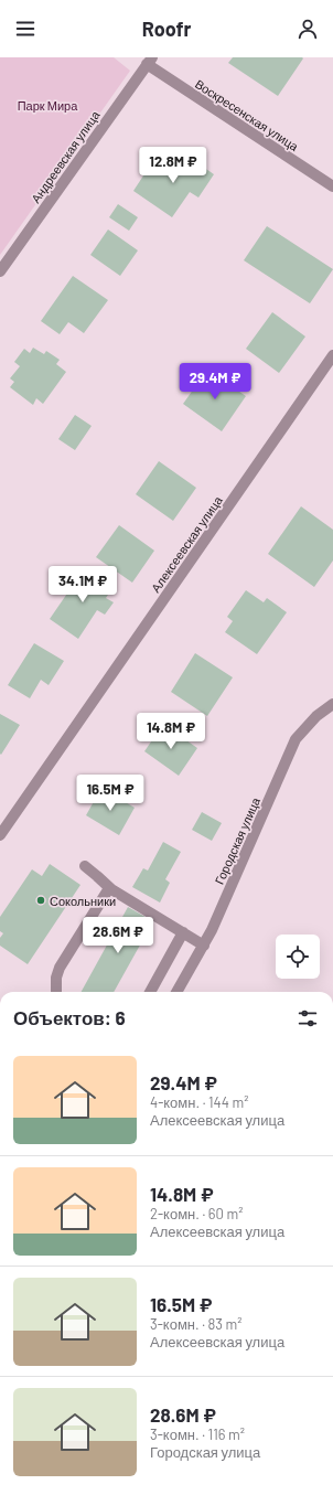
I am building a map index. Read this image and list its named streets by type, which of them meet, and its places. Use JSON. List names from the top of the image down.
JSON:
{
  "streets": {
    "street": [
      "Воскресенская улица",
      "Андреевская улица",
      "Алексеевская улица",
      "Городская улица"
    ]
  },
  "crossings": [
    ["Воскресенская улица", "Андреевская улица"]
  ],
  "parks": ["Парк Мира"],
  "places": ["Сокольники"],
  "page": {
    "header": "Roofr",
    "price": [
      "12.8M ₽",
      "29.4M ₽",
      "34.1M ₽",
      "14.8M ₽",
      "16.5M ₽",
      "28.6M ₽"
    ],
    "heading": "Объектов: 6",
    "list": [
      {
        "name": "29.4M ₽",
        "note": "4-комн. · 144 m² · Алексеевская улица"
      },
      {
        "name": "14.8M ₽",
        "note": "2-комн. · 60 m² · Алексеевская улица"
      },
      {
        "name": "16.5M ₽",
        "note": "3-комн. · 83 m² · Алексеевская улица"
      },
      {
        "name": "28.6M ₽",
        "note": "3-комн. · 116 m² · Городская улица"
      }
    ]
  }
}
